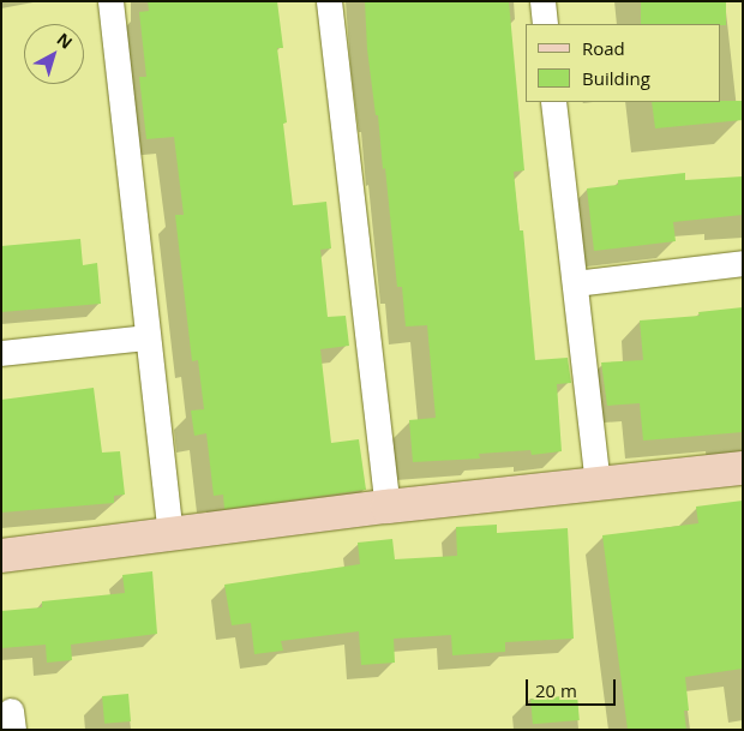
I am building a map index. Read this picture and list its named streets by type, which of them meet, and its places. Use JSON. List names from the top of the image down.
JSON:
{
  "legend": ["Road", "Building"],
  "scale_bar": "20 m",
  "north": "top right"
}
